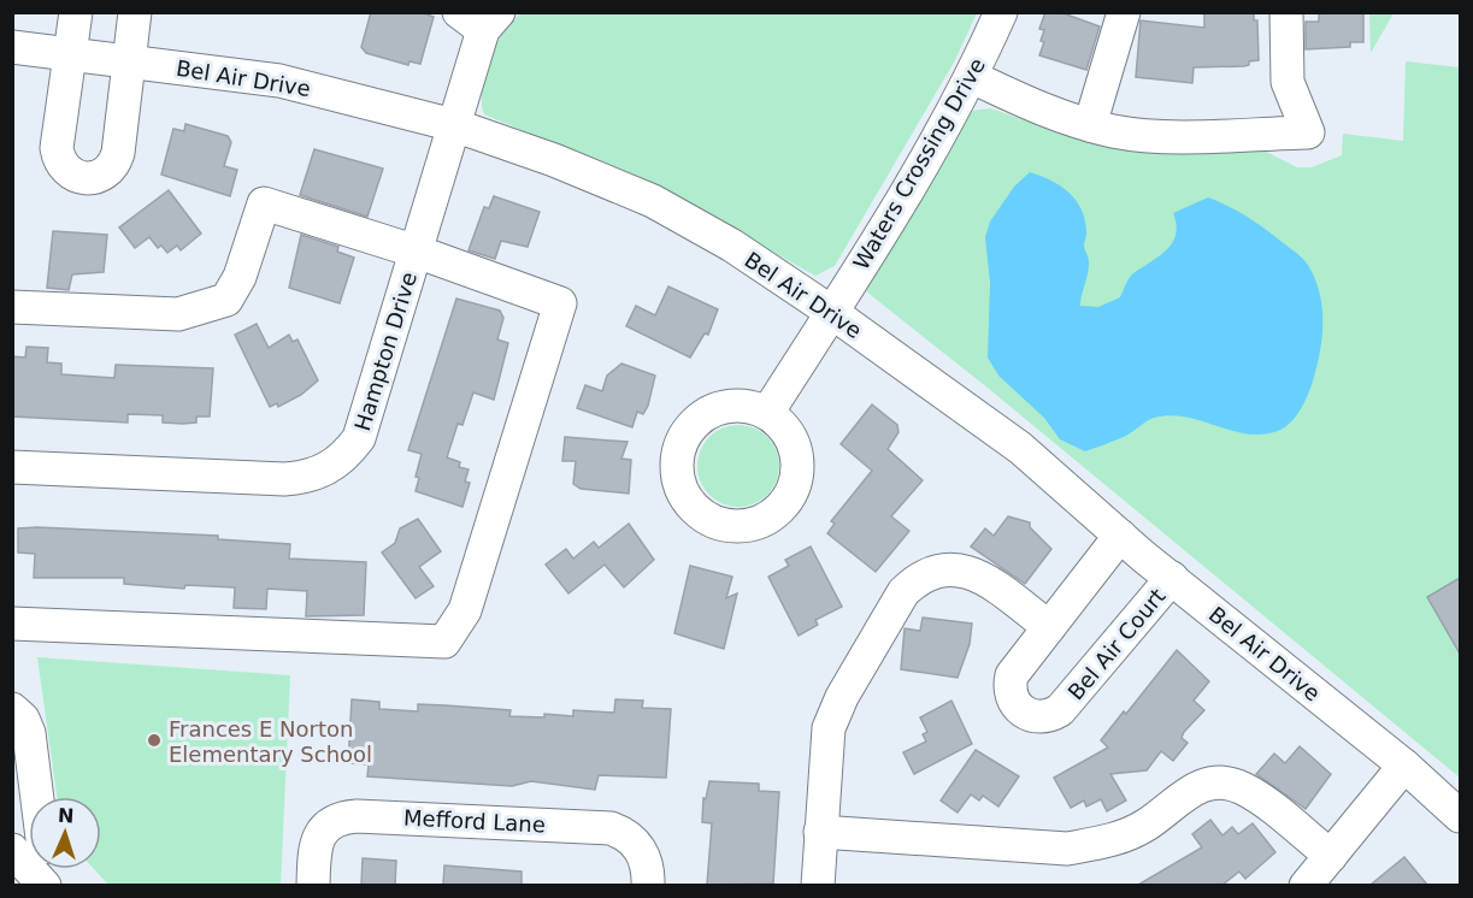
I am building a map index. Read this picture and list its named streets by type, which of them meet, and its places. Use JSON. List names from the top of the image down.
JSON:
{
  "streets": {
    "street": [
      "Bel Air Drive",
      "Waters Crossing Drive",
      "Hampton Drive",
      "Bel Air Court",
      "Mefford Lane"
    ]
  },
  "crossings": [
    ["Bel Air Drive", "Waters Crossing Drive"],
    ["Bel Air Drive", "Hampton Drive"],
    ["Bel Air Drive", "Bel Air Court"]
  ],
  "places": ["Frances E Norton Elementary School"],
  "north": "top"
}
